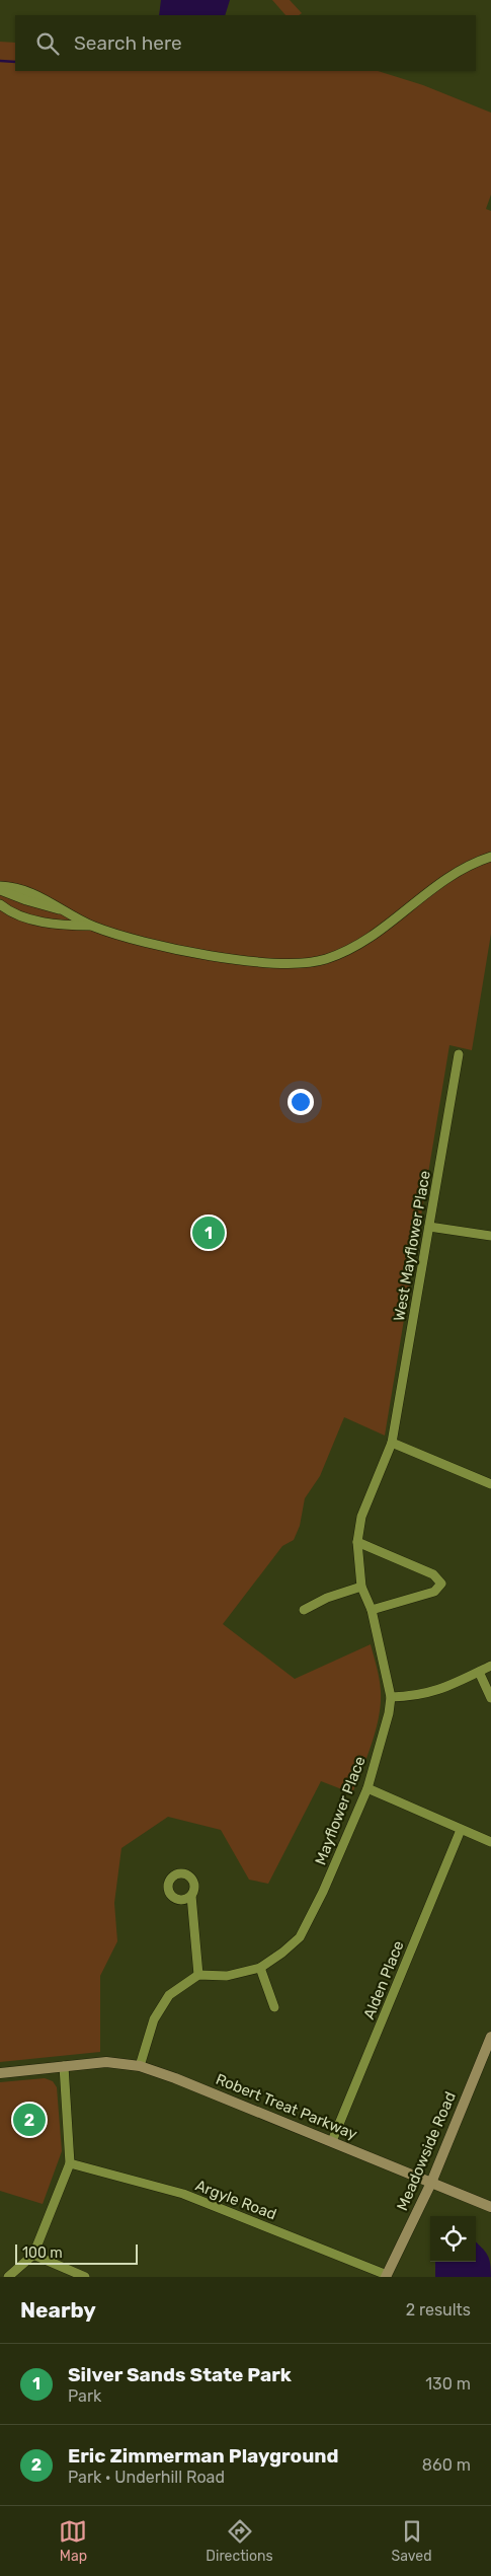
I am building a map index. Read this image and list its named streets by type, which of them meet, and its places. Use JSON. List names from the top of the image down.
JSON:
{
  "streets": {
    "street": [
      "West Mayflower Place",
      "Mayflower Place",
      "Alden Place",
      "Robert Treat Parkway",
      "Meadowside Road",
      "Argyle Road"
    ]
  },
  "crossings": [
    ["West Mayflower Place", "Mayflower Place"],
    ["Alden Place", "Robert Treat Parkway"],
    ["Robert Treat Parkway", "Meadowside Road"],
    ["Meadowside Road", "Argyle Road"]
  ],
  "scale_bar": "100 m",
  "page": {
    "search": "Search here",
    "pins": ["1", "2"],
    "scale": "100 m",
    "heading": ["Nearby", "2 results"],
    "list": [
      {
        "mark": "1",
        "name": "Silver Sands State Park",
        "note": "Park",
        "value": "130 m"
      },
      {
        "mark": "2",
        "name": "Eric Zimmerman Playground",
        "note": "Park · Underhill Road",
        "value": "860 m"
      }
    ],
    "nav": ["Map", "Directions", "Saved"]
  }
}
